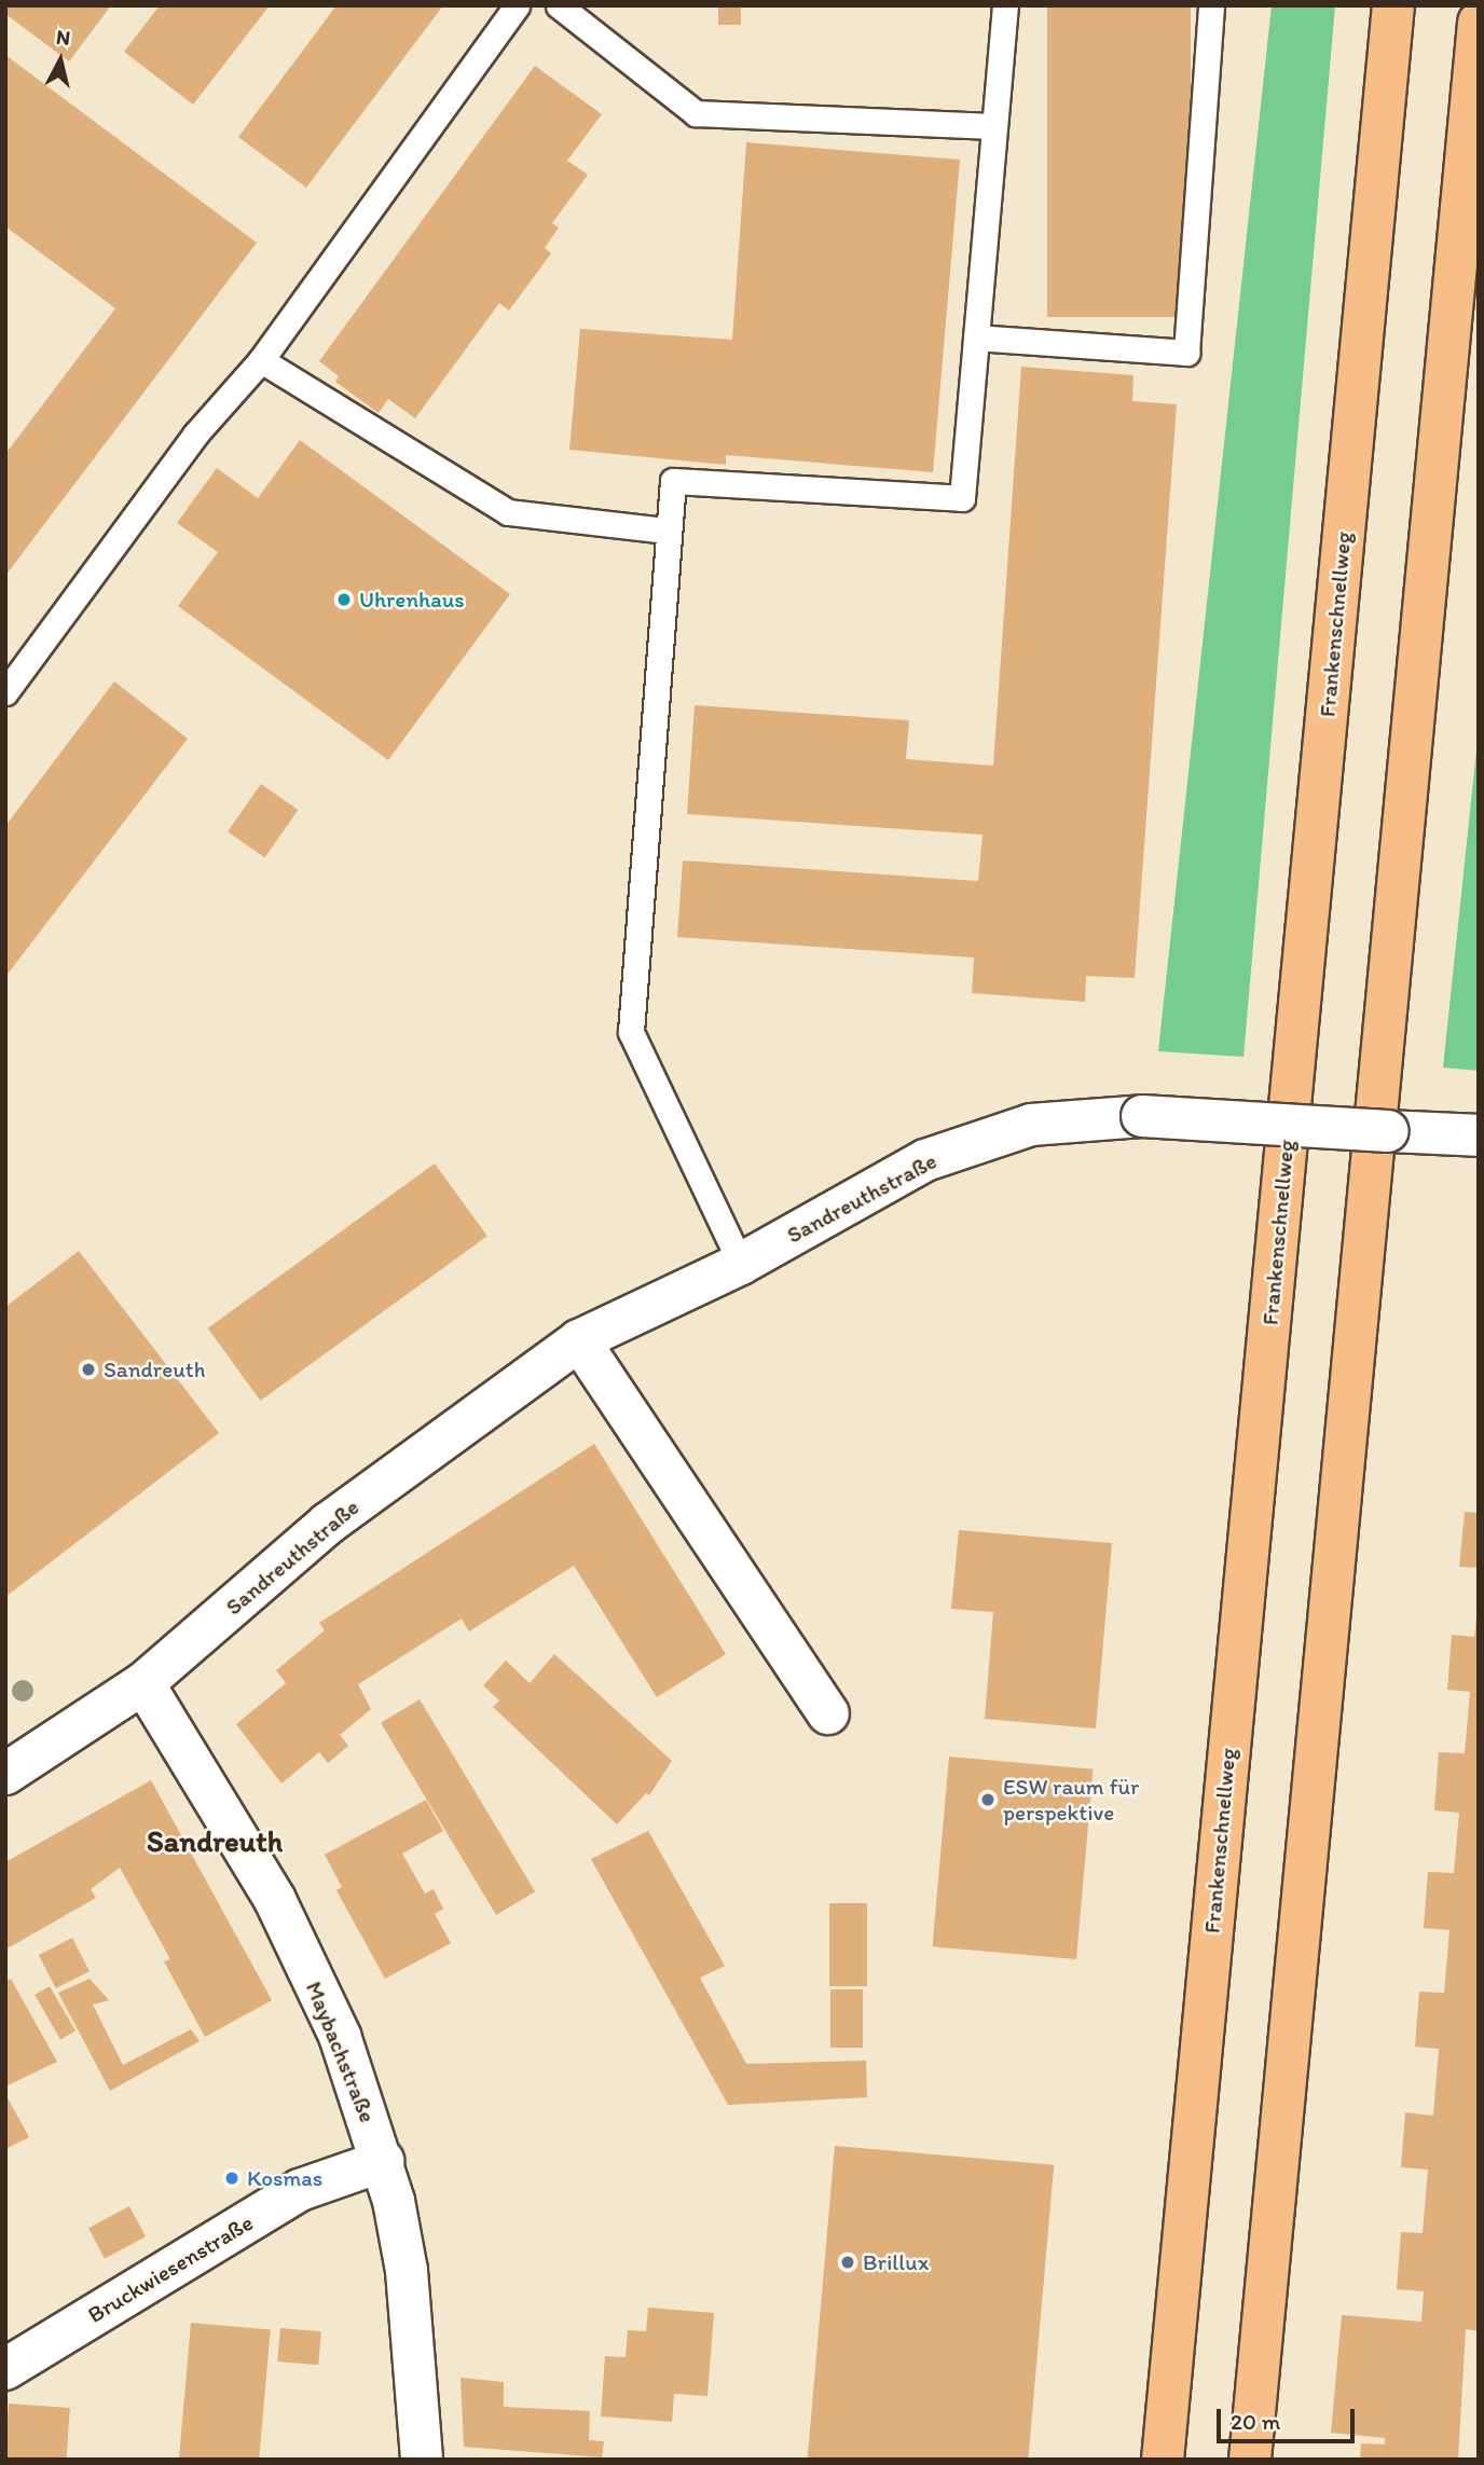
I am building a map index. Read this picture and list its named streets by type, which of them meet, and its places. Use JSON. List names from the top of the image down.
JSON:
{
  "streets": {
    "highway": ["Frankenschnellweg"],
    "street": ["Sandreuthstraße", "Maybachstraße", "Bruckwiesenstraße"]
  },
  "crossings": [
    ["Sandreuthstraße", "Maybachstraße"],
    ["Maybachstraße", "Bruckwiesenstraße"]
  ],
  "districts": ["Sandreuth"],
  "places": [
    "Uhrenhaus",
    "Sandreuth",
    "ESW raum für perspektive",
    "Kosmas",
    "Brillux"
  ],
  "scale_bar": "20 m",
  "north": "top"
}
